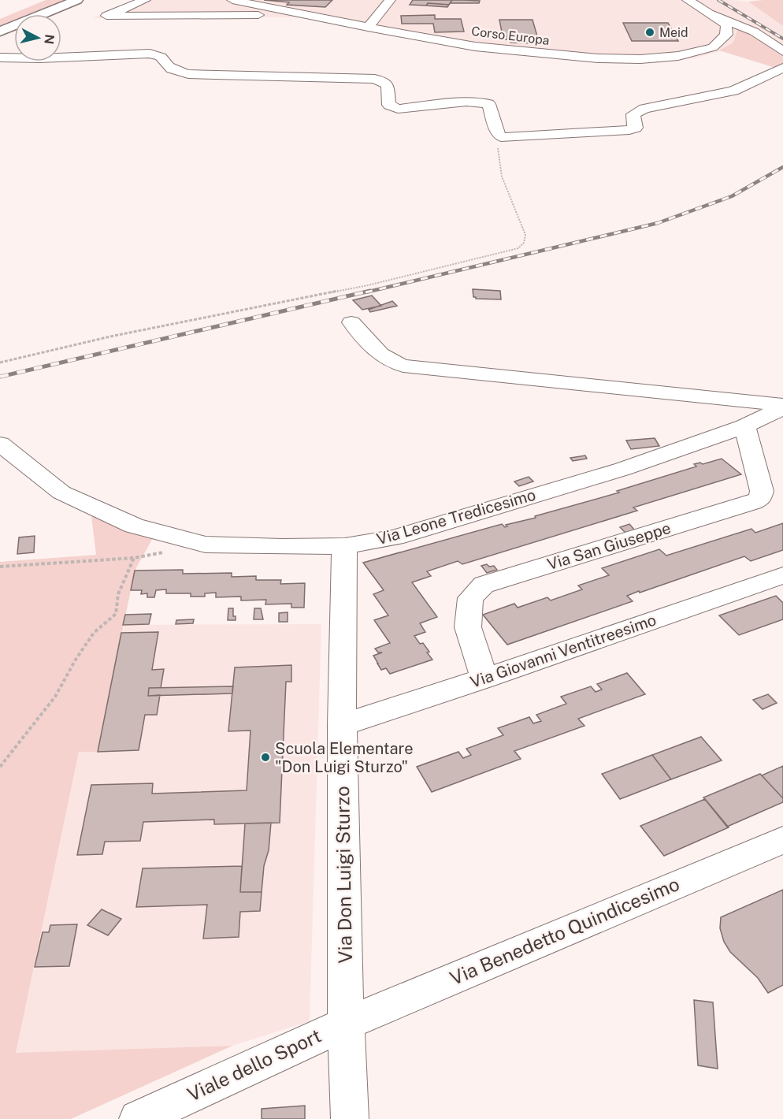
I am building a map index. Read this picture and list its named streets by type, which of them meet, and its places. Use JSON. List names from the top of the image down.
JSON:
{
  "streets": {
    "street": [
      "Corso Europa",
      "Via Leone Tredicesimo",
      "Via San Giuseppe",
      "Via Giovanni Ventitreesimo",
      "Via Don Luigi Sturzo",
      "Via Benedetto Quindicesimo",
      "Viale dello Sport"
    ]
  },
  "crossings": [
    ["Via Leone Tredicesimo", "Via San Giuseppe"],
    ["Via Leone Tredicesimo", "Via Don Luigi Sturzo"],
    ["Via San Giuseppe", "Via Giovanni Ventitreesimo"],
    ["Via Giovanni Ventitreesimo", "Via Don Luigi Sturzo"],
    ["Via Don Luigi Sturzo", "Via Benedetto Quindicesimo"],
    ["Via Don Luigi Sturzo", "Viale dello Sport"],
    ["Via Benedetto Quindicesimo", "Viale dello Sport"]
  ],
  "places": ["Meid", "Scuola Elementare \"Don Luigi Sturzo\""],
  "north": "right"
}
